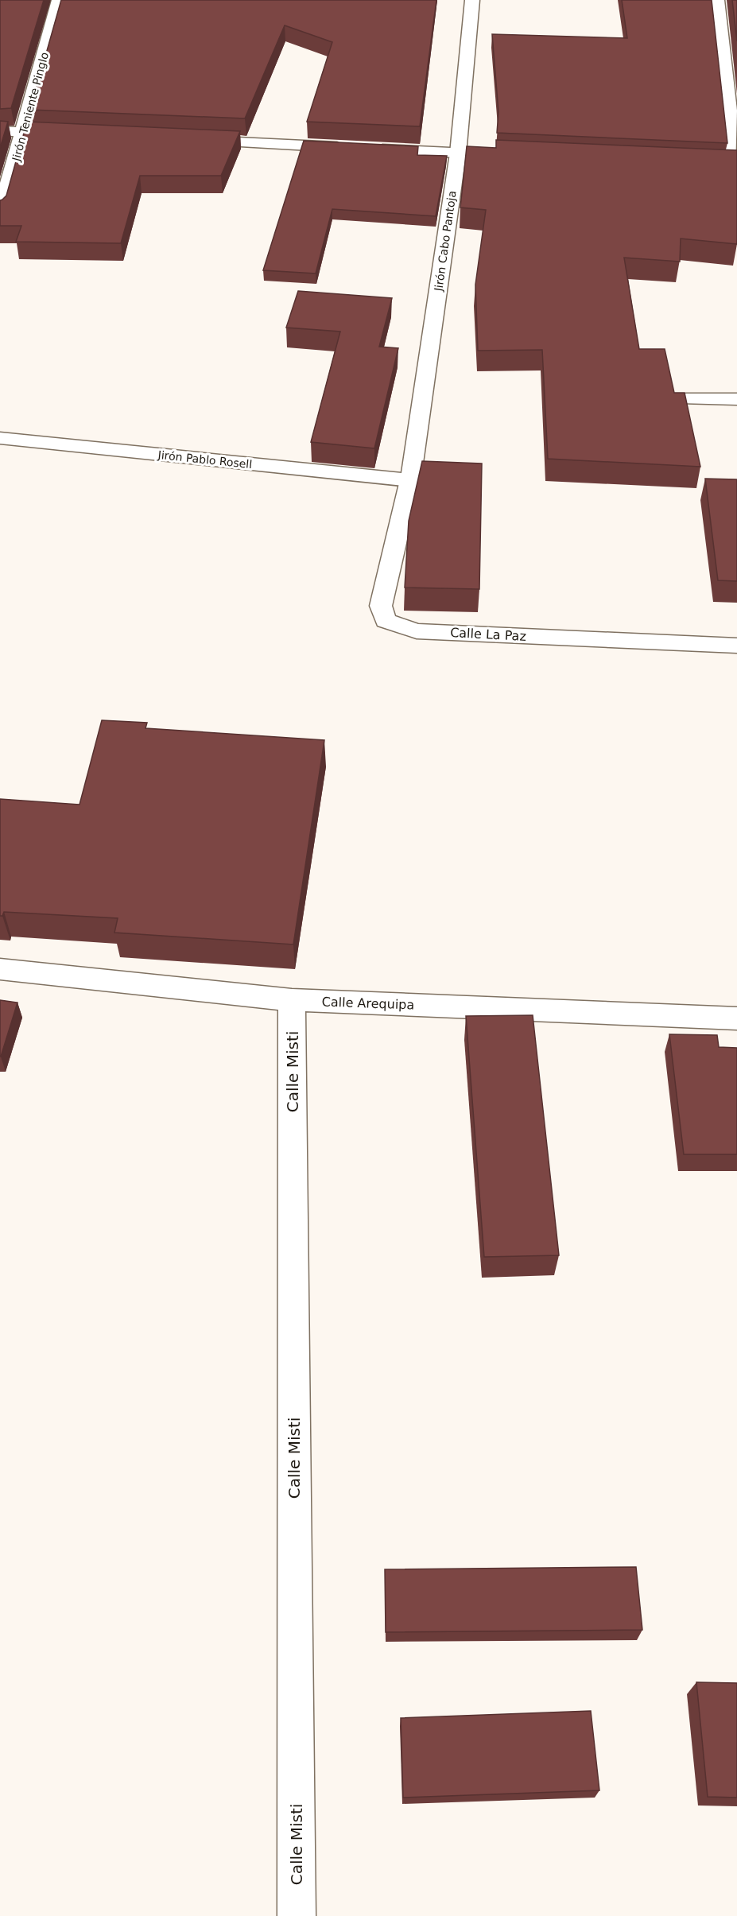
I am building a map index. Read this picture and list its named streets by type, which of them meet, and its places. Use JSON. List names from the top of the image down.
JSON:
{
  "streets": {
    "street": [
      "Jirón Teniente Pinglo",
      "Jirón Cabo Pantoja",
      "Jirón Pablo Rosell",
      "Calle La Paz",
      "Calle Arequipa",
      "Calle Misti"
    ]
  },
  "crossings": [
    ["Jirón Cabo Pantoja", "Jirón Pablo Rosell"],
    ["Jirón Cabo Pantoja", "Calle La Paz"],
    ["Jirón Pablo Rosell", "Calle La Paz"],
    ["Calle Arequipa", "Calle Misti"]
  ]
}
